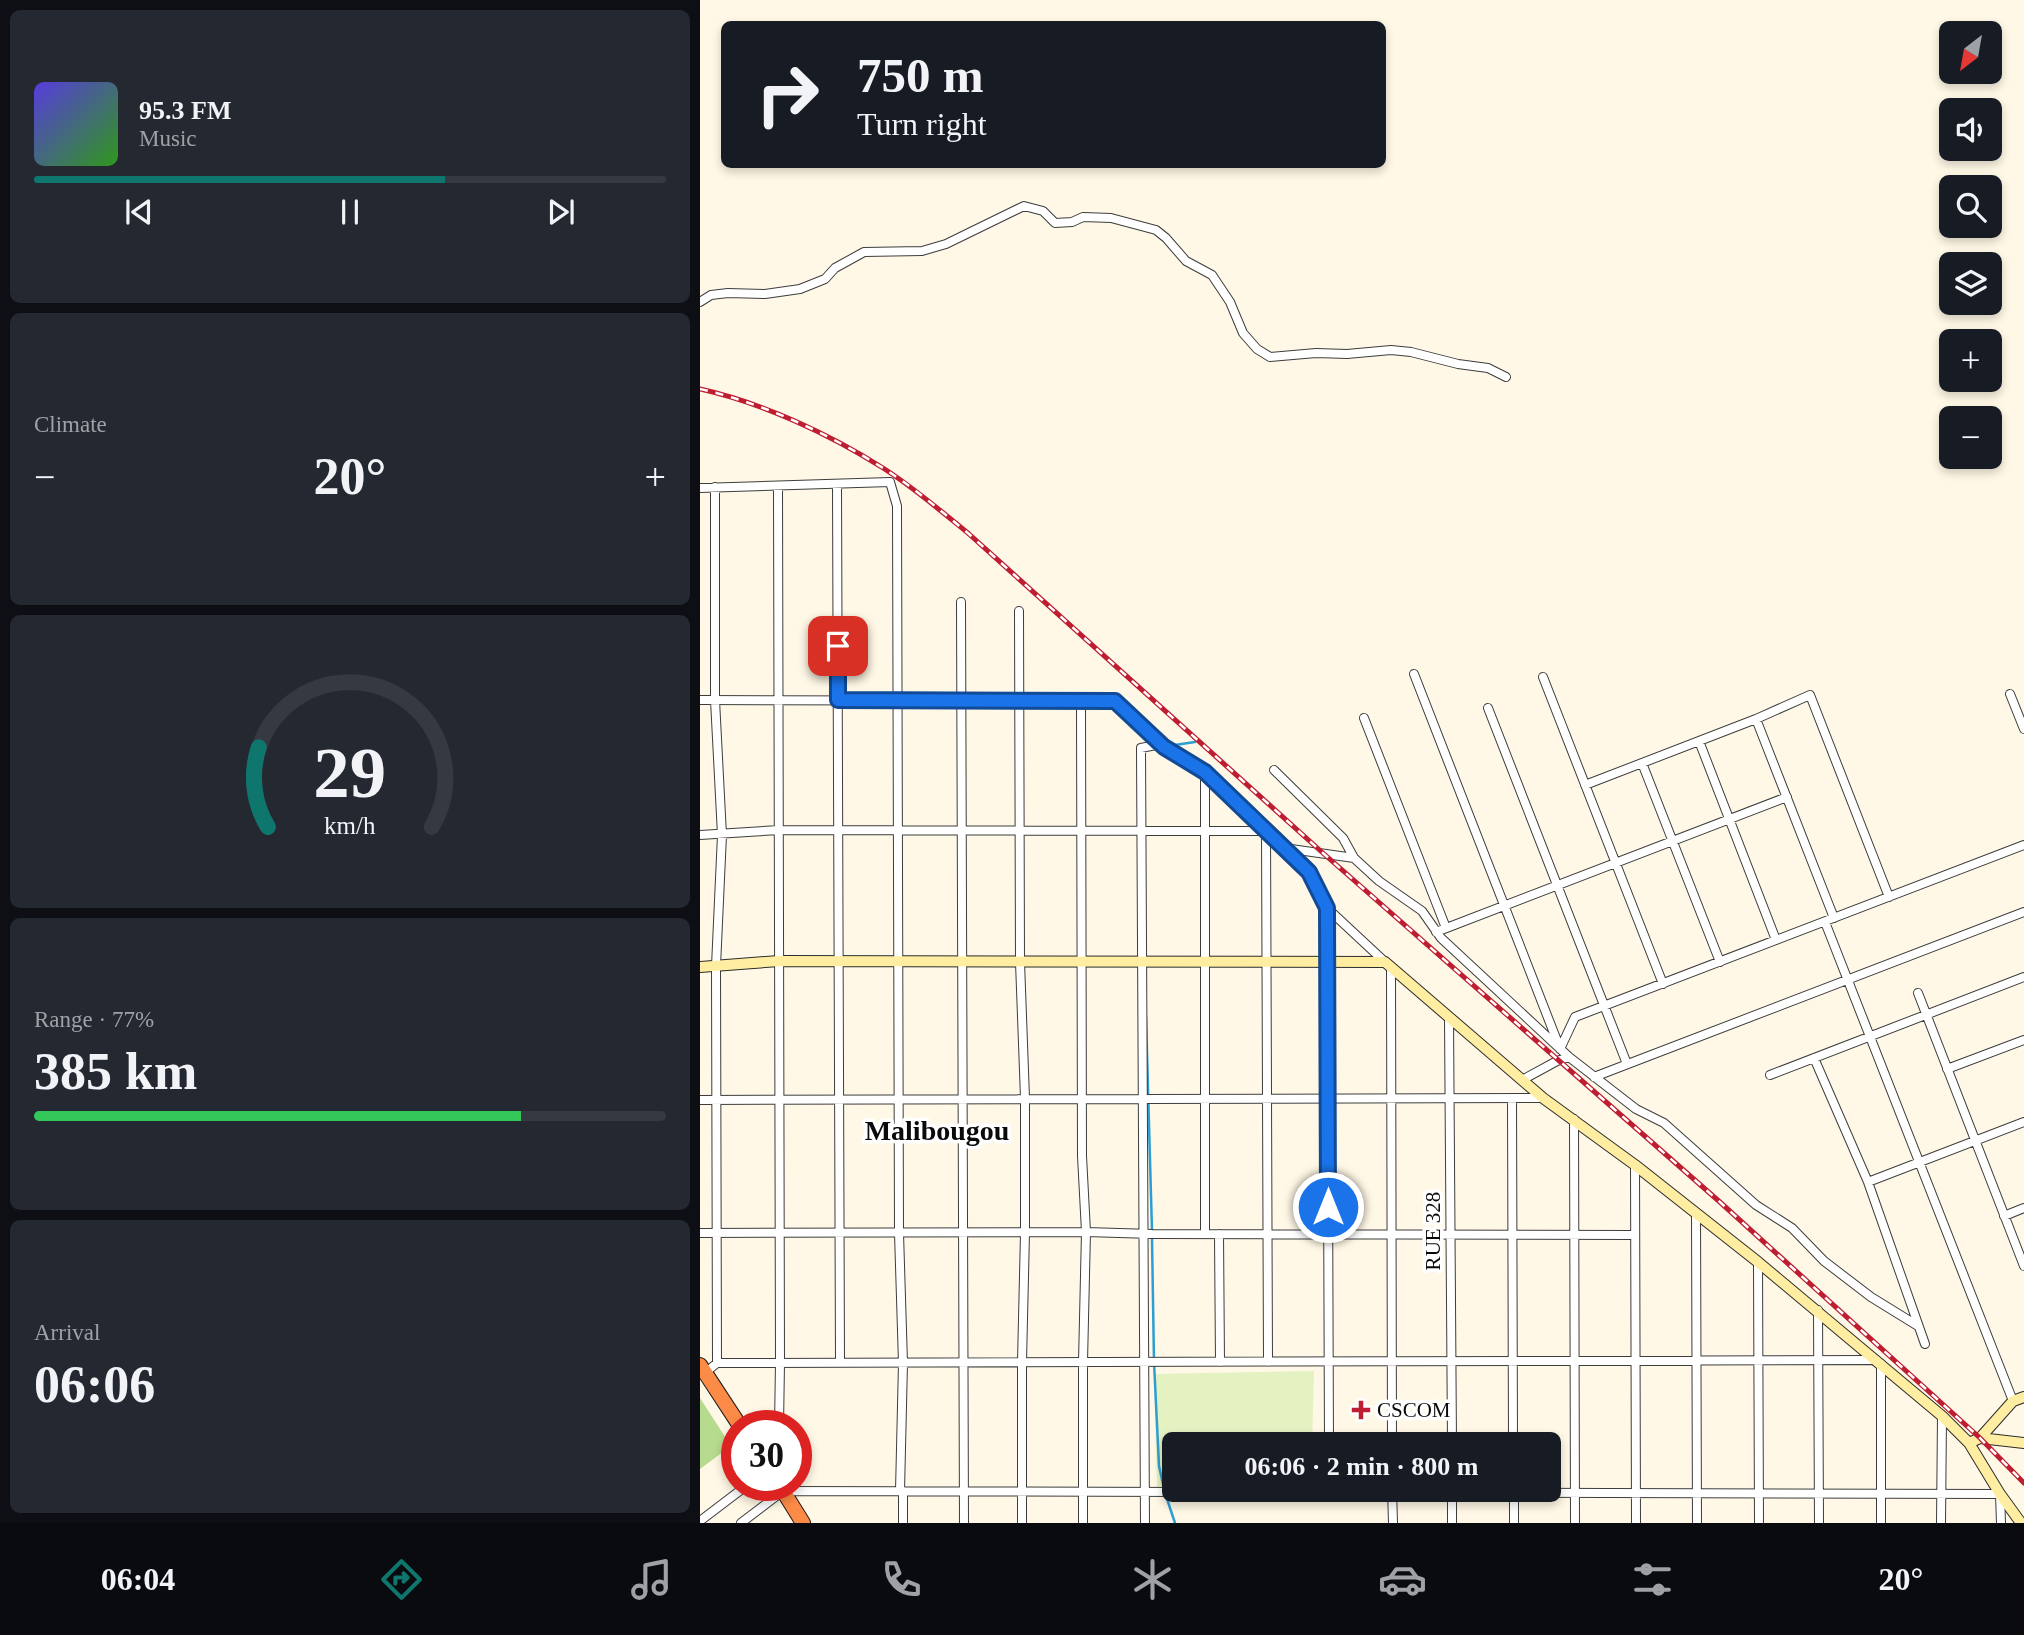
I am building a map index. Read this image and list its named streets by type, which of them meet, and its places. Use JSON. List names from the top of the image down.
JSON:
{
  "streets": {
    "street": ["RUE 328"]
  },
  "districts": ["Malibougou"],
  "places": {
    "health": ["CSCOM"]
  },
  "north": "bottom left",
  "page": {
    "map_buttons": ["+", "−"],
    "turn": ["750 m", "Turn right"],
    "song": ["95.3 FM", "Music"],
    "tile": [
      "Climate",
      ["Range · 77%", "385 km"],
      ["Arrival", "06:06"]
    ],
    "heat": ["−", "20°", "+"],
    "limit": "30",
    "trip": "06:06 · 2 min · 800 m",
    "tabs": ["06:04", "20°"],
    "gauge": ["29", "km/h"]
  }
}
